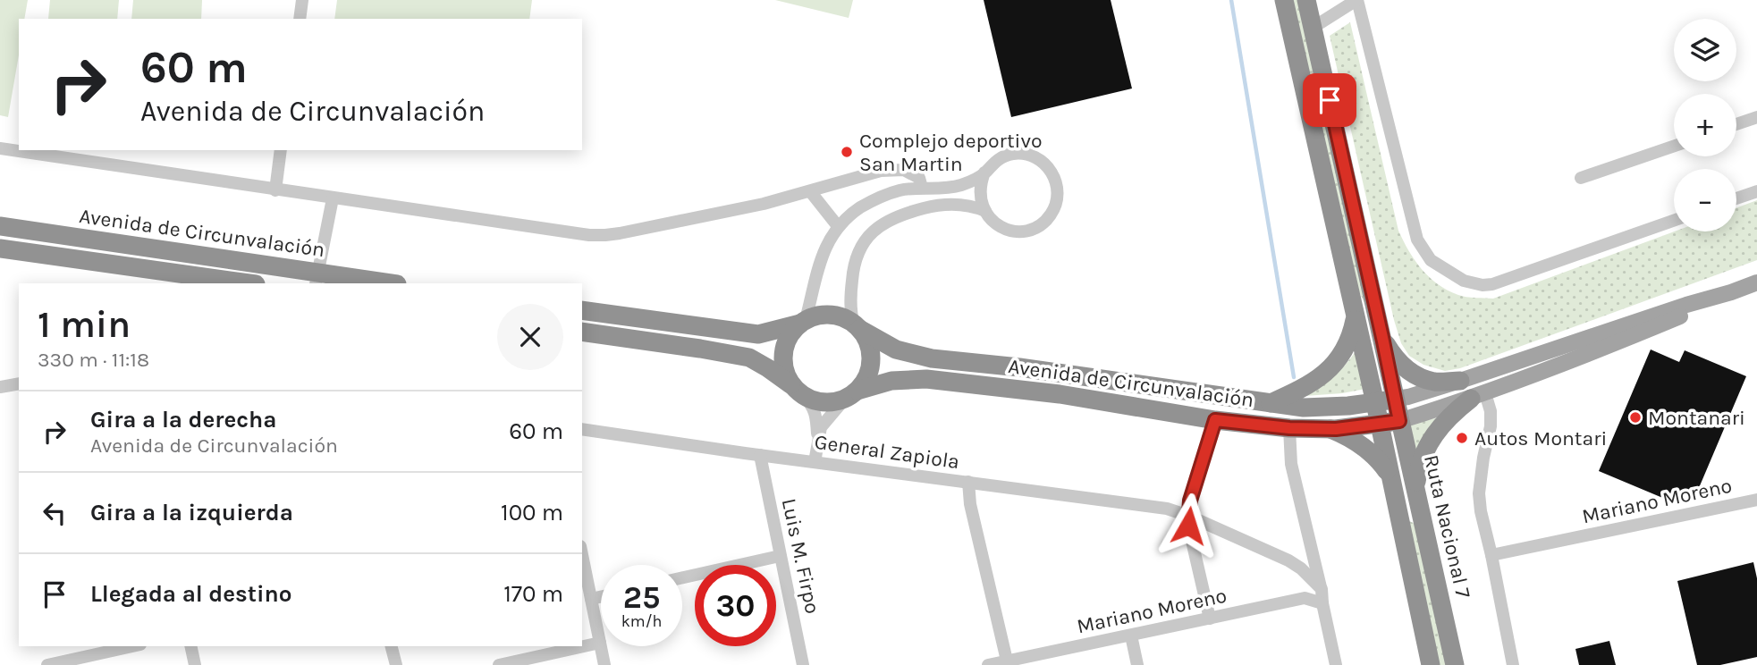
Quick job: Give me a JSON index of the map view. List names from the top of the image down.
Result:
{
  "streets": {
    "highway": ["Avenida de Circunvalación", "Ruta Nacional 7"],
    "street": ["General Zapiola", "Mariano Moreno", "Luis M. Firpo"]
  },
  "crossings": [
    ["Avenida de Circunvalación", "Ruta Nacional 7"],
    ["General Zapiola", "Luis M. Firpo"]
  ],
  "places": ["Complejo deportivo San Martin", "Montanari", "Autos Montari"],
  "page": {
    "map_buttons": ["+", "−"],
    "turn": ["60 m", "Avenida de Circunvalación"],
    "heading": ["1 min", "330 m · 11:18"],
    "list": [
      {
        "name": "Gira a la derecha",
        "note": "Avenida de Circunvalación",
        "value": "60 m"
      },
      {
        "name": "Gira a la izquierda",
        "value": "100 m"
      },
      {
        "name": "Llegada al destino",
        "value": "170 m"
      }
    ],
    "speed": "25 km/h",
    "limit": "30"
  }
}
